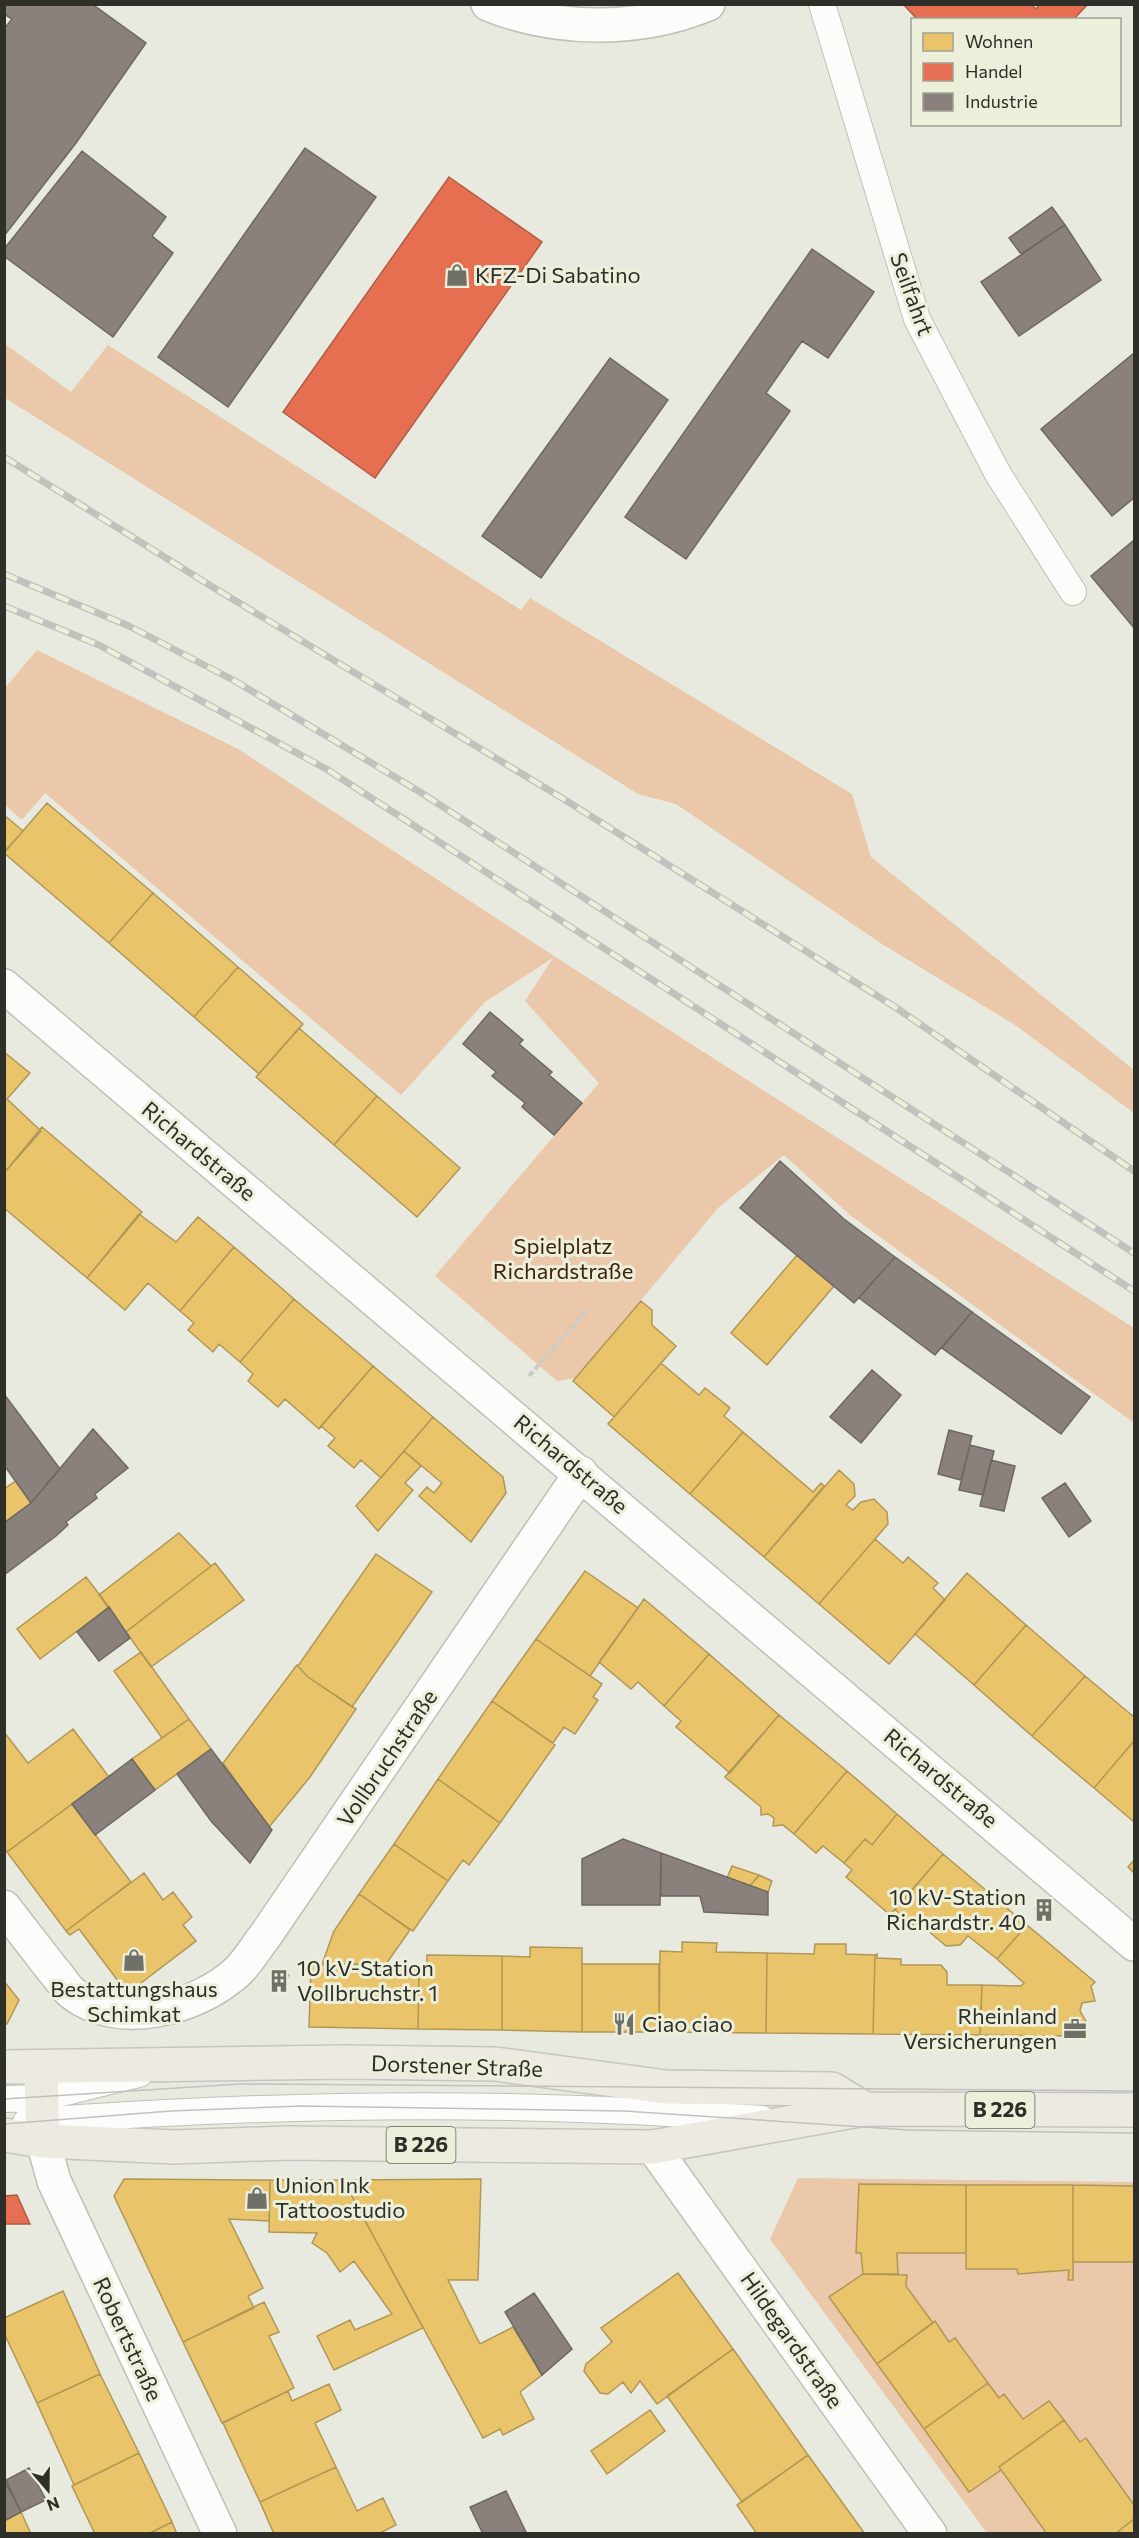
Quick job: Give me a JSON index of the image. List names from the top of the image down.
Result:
{
  "streets": {
    "main road": ["Dorstener Straße", "B 226"],
    "street": [
      "Richardstraße",
      "Vollbruchstraße",
      "Robertstraße",
      "Hildegardstraße"
    ],
    "lane": ["Seilfahrt"]
  },
  "crossings": [
    ["Richardstraße", "Vollbruchstraße"],
    ["Dorstener Straße", "Robertstraße"],
    ["Dorstener Straße", "Hildegardstraße"]
  ],
  "parks": ["Spielplatz Richardstraße"],
  "places": {
    "shop": ["KFZ-Di Sabatino", "Bestattungshaus Schimkat", "Union Ink Tattoostudio"],
    "building": ["10 kV-Station Richardstr. 40", "10 kV-Station Vollbruchstr. 1"],
    "restaurant": ["Ciao ciao"],
    "office": ["Rheinland Versicherungen"]
  },
  "legend": ["Wohnen", "Handel", "Industrie"],
  "north": "bottom"
}
